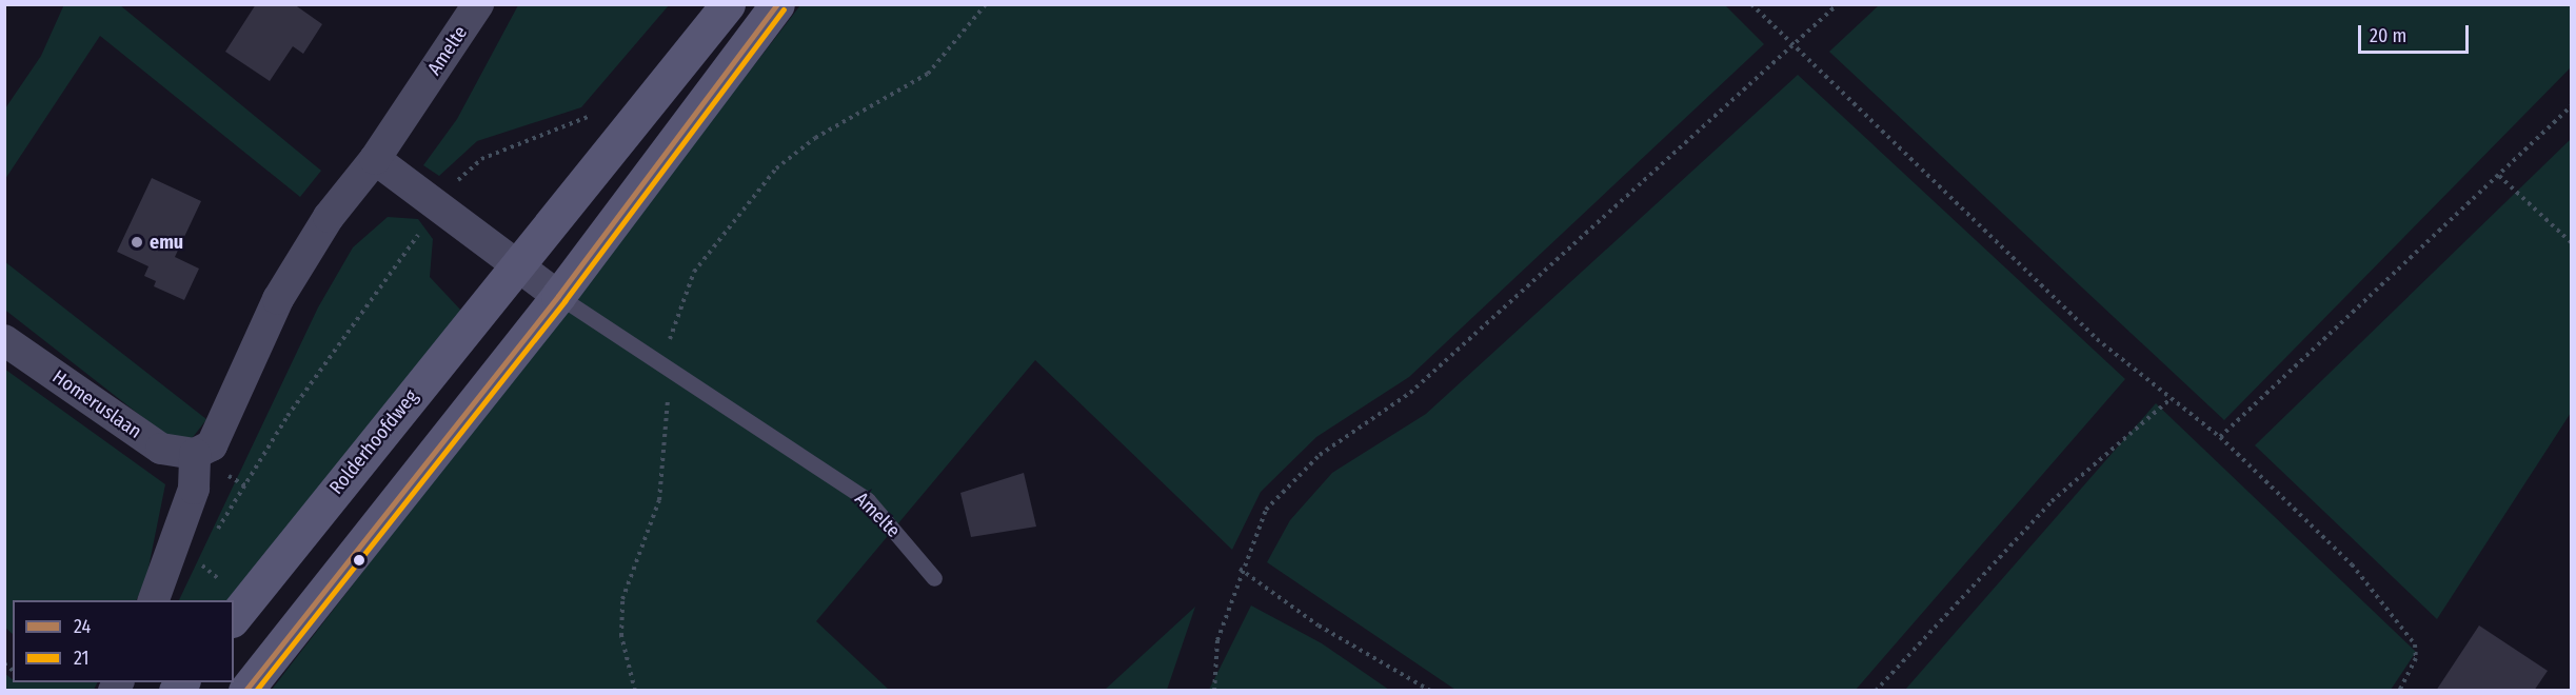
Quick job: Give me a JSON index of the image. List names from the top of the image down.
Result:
{
  "streets": {
    "main road": ["Rolderhoofdweg"],
    "street": ["Amelte", "Homeruslaan"]
  },
  "crossings": [
    ["Amelte", "Homeruslaan"]
  ],
  "places": ["emu"],
  "lines": ["transit line 24", "transit line 21"],
  "legend": ["24", "21"],
  "scale_bar": "20 m"
}
